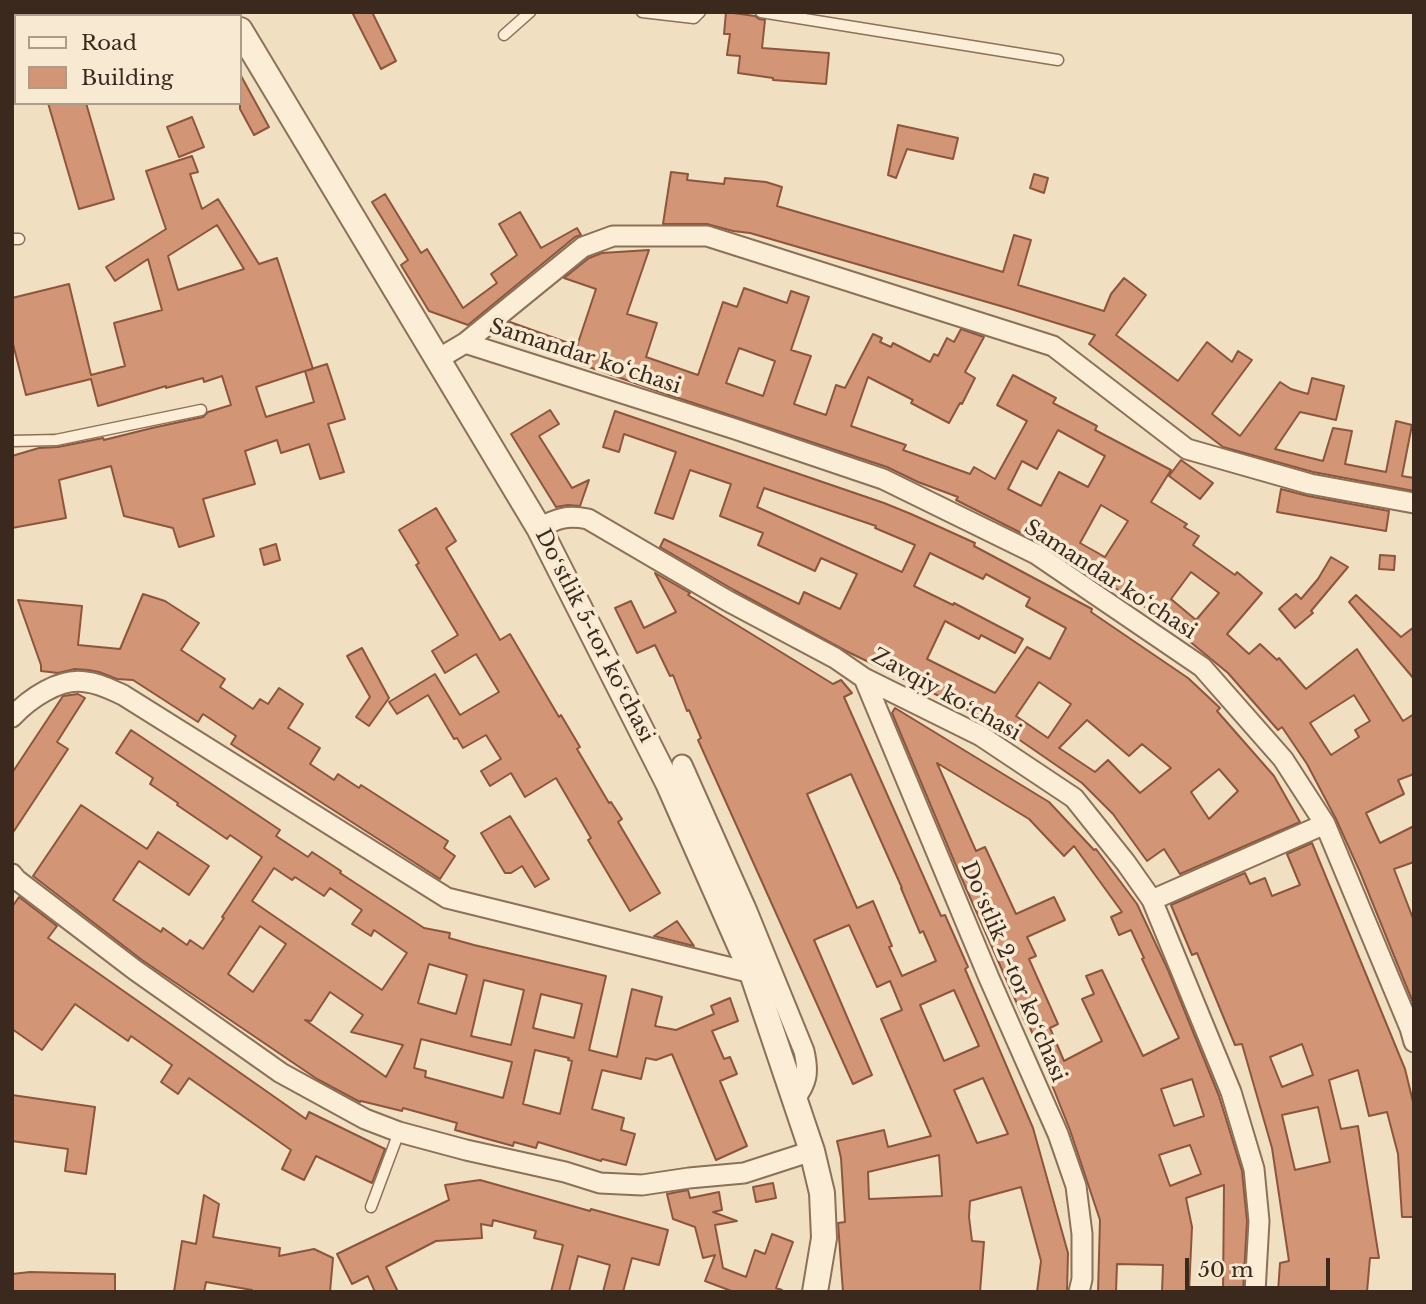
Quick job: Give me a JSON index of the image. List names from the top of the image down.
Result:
{
  "streets": {
    "street": [
      "Samandar ko‘chasi",
      "Doʻstlik 5-tor koʻchasi",
      "Zavqiy koʻchasi",
      "Doʻstlik 2-tor koʻchasi"
    ]
  },
  "crossings": [
    ["Doʻstlik 5-tor koʻchasi", "Zavqiy koʻchasi"],
    ["Zavqiy koʻchasi", "Doʻstlik 2-tor koʻchasi"]
  ],
  "legend": ["Road", "Building"],
  "scale_bar": "50 m"
}
